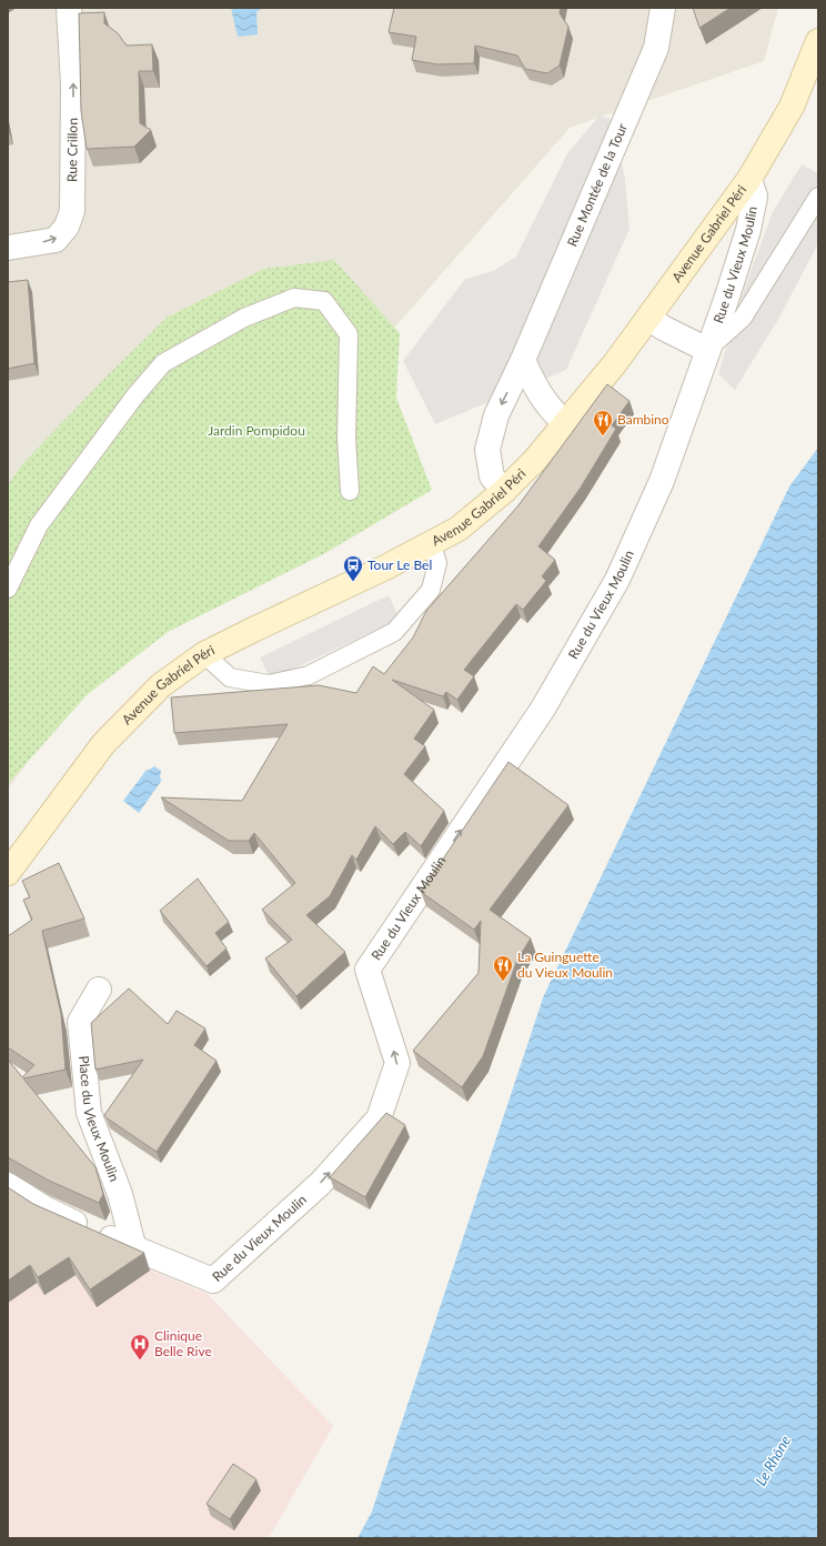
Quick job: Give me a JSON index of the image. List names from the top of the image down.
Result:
{
  "streets": {
    "main road": ["Avenue Gabriel Péri"],
    "street": [
      "Rue Crillon",
      "Rue Montée de la Tour",
      "Rue du Vieux Moulin",
      "Place du Vieux Moulin"
    ]
  },
  "crossings": [
    ["Rue Montée de la Tour", "Avenue Gabriel Péri"],
    ["Avenue Gabriel Péri", "Rue du Vieux Moulin"],
    ["Rue du Vieux Moulin", "Place du Vieux Moulin"]
  ],
  "one_way": ["Rue Crillon", "Rue du Vieux Moulin"],
  "water": ["Le Rhône"],
  "parks": ["Jardin Pompidou"],
  "places": {
    "restaurant": ["Bambino", "La Guinguette du Vieux Moulin"],
    "bus stop": ["Tour Le Bel"],
    "hospital": ["Clinique Belle Rive"]
  }
}
